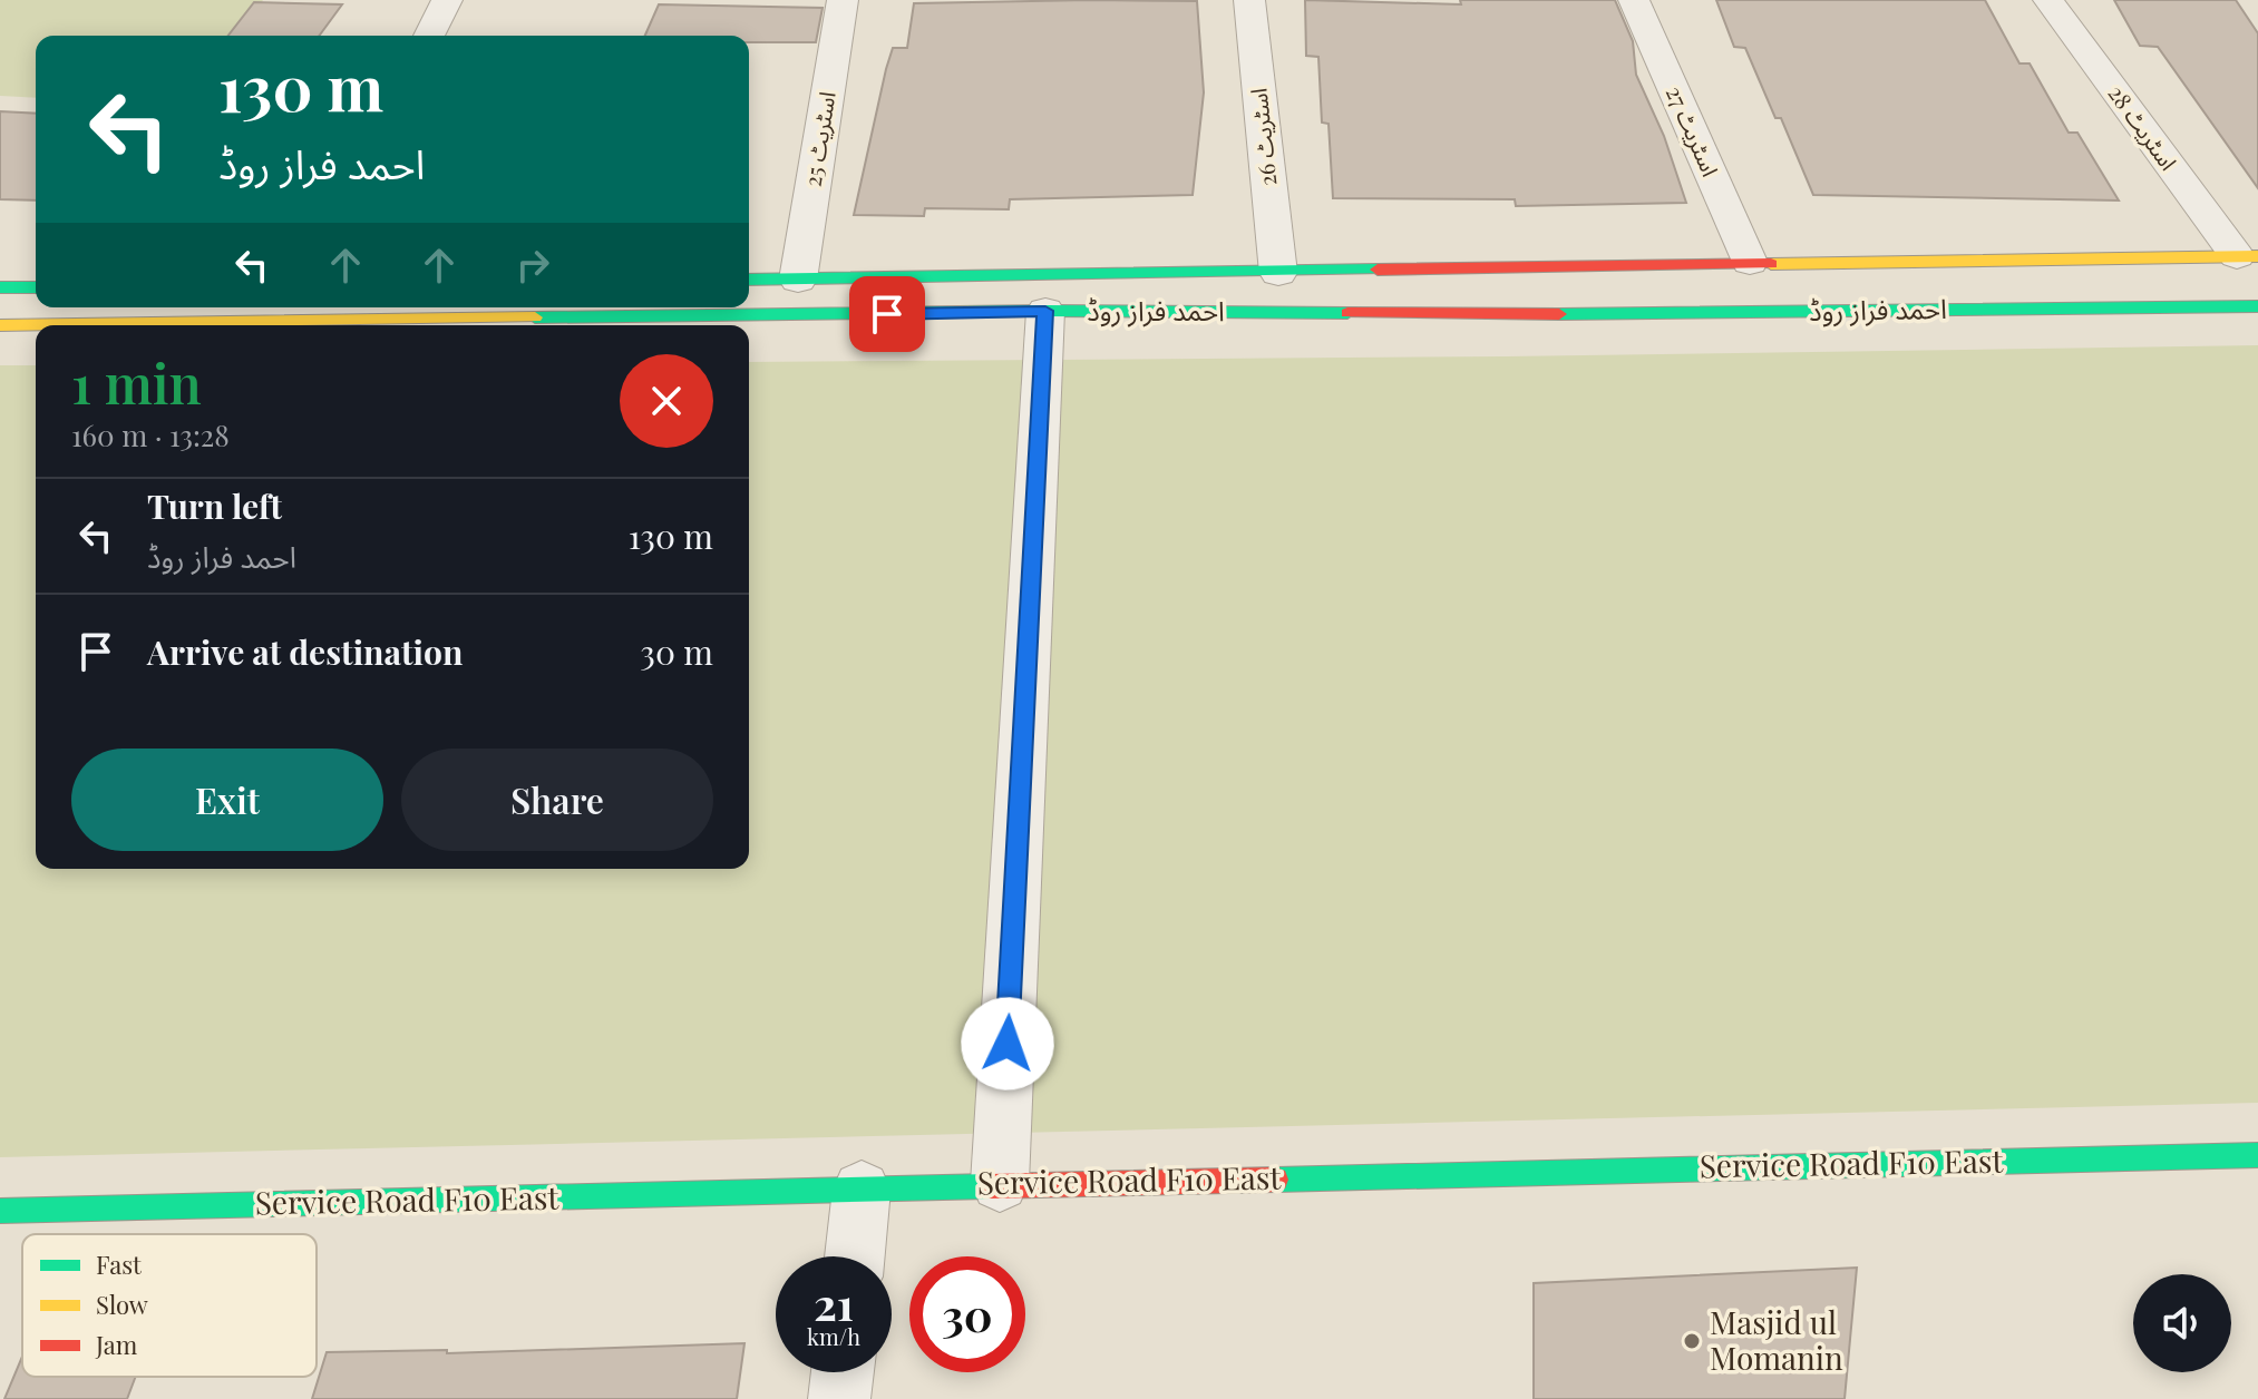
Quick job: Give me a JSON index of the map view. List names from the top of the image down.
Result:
{
  "streets": {
    "main road": ["احمد فراز روڈ", "Service Road F10 East"],
    "street": [
      "اسٹریٹ 28",
      "اسٹریٹ 27",
      "اسٹریٹ 26",
      "اسٹریٹ 25"
    ]
  },
  "crossings": [
    ["اسٹریٹ 28", "احمد فراز روڈ"],
    ["اسٹریٹ 27", "احمد فراز روڈ"],
    ["اسٹریٹ 26", "احمد فراز روڈ"],
    ["اسٹریٹ 25", "احمد فراز روڈ"]
  ],
  "places": ["Masjid ul Momanin"],
  "legend": ["Fast", "Slow", "Jam"],
  "page": {
    "turn": ["130 m", "احمد فراز روڈ"],
    "heading": ["1 min", "160 m · 13:28"],
    "list": [
      {
        "name": "Turn left",
        "note": "احمد فراز روڈ",
        "value": "130 m"
      },
      {
        "name": "Arrive at destination",
        "value": "30 m"
      }
    ],
    "buttons": ["Exit", "Share"],
    "speed": "21 km/h",
    "limit": "30"
  }
}
